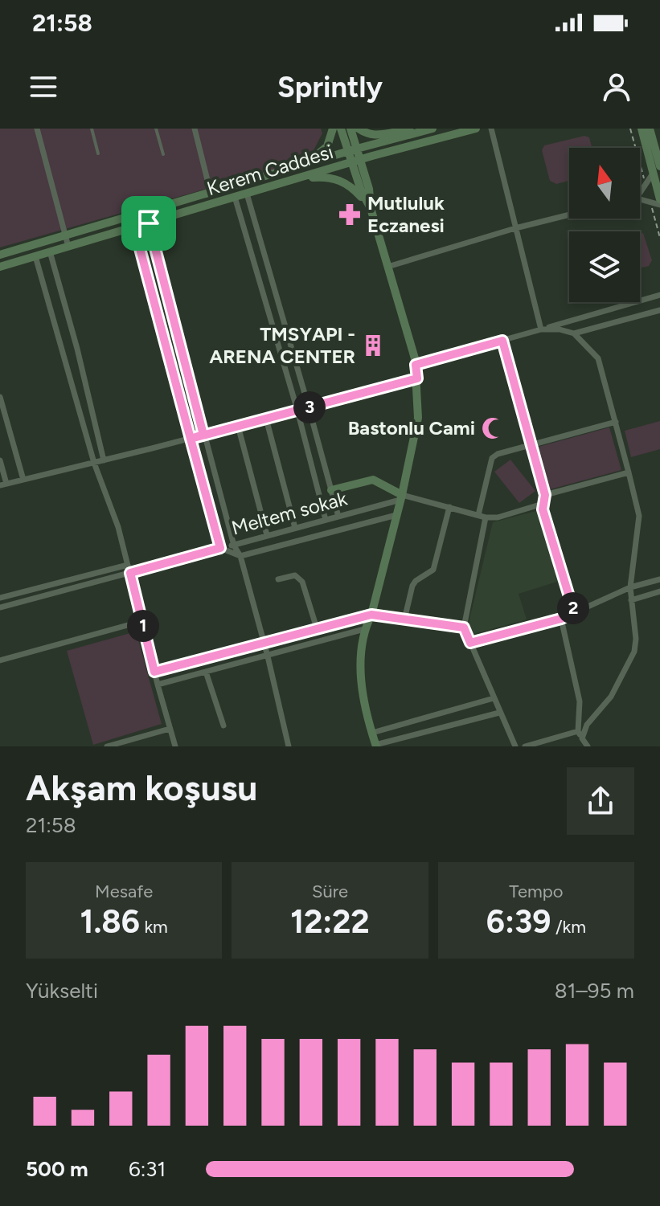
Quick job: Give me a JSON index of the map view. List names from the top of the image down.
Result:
{
  "streets": {
    "street": ["Kerem Caddesi", "Meltem sokak"]
  },
  "places": {
    "pharmacy": ["Mutluluk Eczanesi"],
    "building": ["TMSYAPI - ARENA CENTER"],
    "mosque": ["Bastonlu Cami"]
  },
  "north": "top",
  "page": {
    "status": "21:58",
    "header": "Sprintly",
    "pins": ["3", "2", "1"],
    "heading": ["Akşam koşusu", "21:58"],
    "stats": [
      ["Mesafe", "1.86 km"],
      ["Süre", "12:22"],
      ["Tempo", "6:39 /km"]
    ],
    "chart": ["Yükselti", "81–95 m"],
    "list": [
      {
        "name": "500 m",
        "note": "6:31"
      }
    ]
  }
}
